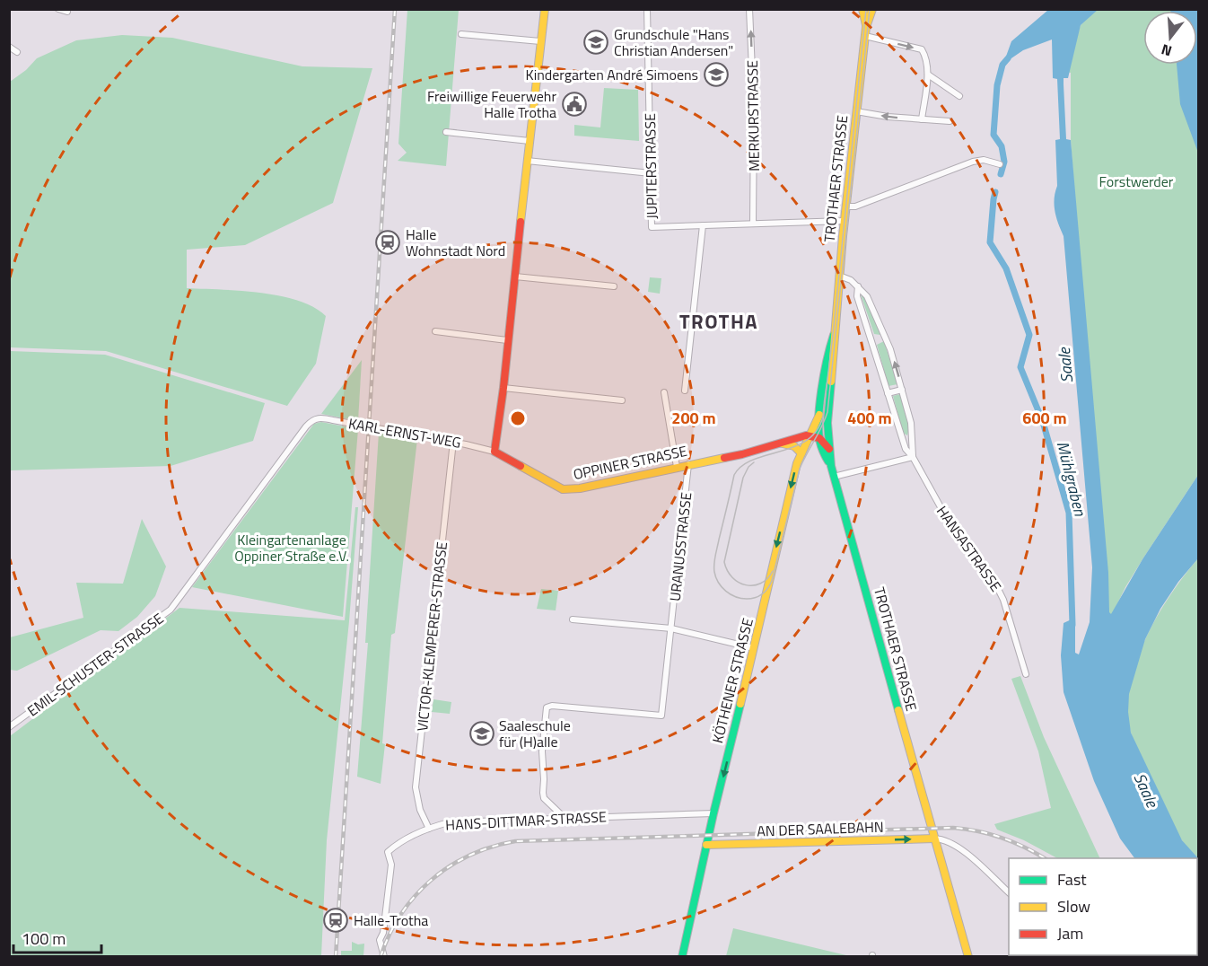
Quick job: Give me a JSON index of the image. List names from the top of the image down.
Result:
{
  "streets": {
    "main road": [
      "TROTHAER STRASSE",
      "OPPINER STRASSE",
      "KÖTHENER STRASSE",
      "AN DER SAALEBAHN"
    ],
    "street": [
      "MERKURSTRASSE",
      "JUPITERSTRASSE",
      "KARL-ERNST-WEG",
      "URANUSSTRASSE",
      "HANSASTRASSE",
      "VICTOR-KLEMPERER-STRASSE",
      "EMIL-SCHUSTER-STRASSE",
      "HANS-DITTMAR-STRASSE"
    ]
  },
  "crossings": [
    ["MERKURSTRASSE", "JUPITERSTRASSE"],
    ["JUPITERSTRASSE", "TROTHAER STRASSE"],
    ["TROTHAER STRASSE", "OPPINER STRASSE"],
    ["TROTHAER STRASSE", "KÖTHENER STRASSE"],
    ["TROTHAER STRASSE", "AN DER SAALEBAHN"],
    ["KARL-ERNST-WEG", "OPPINER STRASSE"],
    ["KARL-ERNST-WEG", "VICTOR-KLEMPERER-STRASSE"],
    ["KARL-ERNST-WEG", "EMIL-SCHUSTER-STRASSE"],
    ["OPPINER STRASSE", "URANUSSTRASSE"],
    ["OPPINER STRASSE", "KÖTHENER STRASSE"],
    ["URANUSSTRASSE", "HANS-DITTMAR-STRASSE"],
    ["VICTOR-KLEMPERER-STRASSE", "HANS-DITTMAR-STRASSE"],
    ["KÖTHENER STRASSE", "HANS-DITTMAR-STRASSE"],
    ["KÖTHENER STRASSE", "AN DER SAALEBAHN"]
  ],
  "one_way": ["MERKURSTRASSE", "KÖTHENER STRASSE", "AN DER SAALEBAHN"],
  "districts": ["TROTHA"],
  "water": ["Saale", "Mühlgraben"],
  "parks": ["Forstwerder", "Kleingartenanlage Oppiner Straße e.V."],
  "places": {
    "school or university": ["Grundschule \"Hans Christian Andersen\"", "Kindergarten André Simoens", "Saaleschule für (H)alle"],
    "public building": ["Freiwillige Feuerwehr Halle Trotha"],
    "station": ["Halle Wohnstadt Nord", "Halle-Trotha"]
  },
  "legend": ["Fast", "Slow", "Jam"],
  "scale_bar": "100 m",
  "north": "bottom",
  "rings": ["200 m", "400 m", "600 m"]
}
